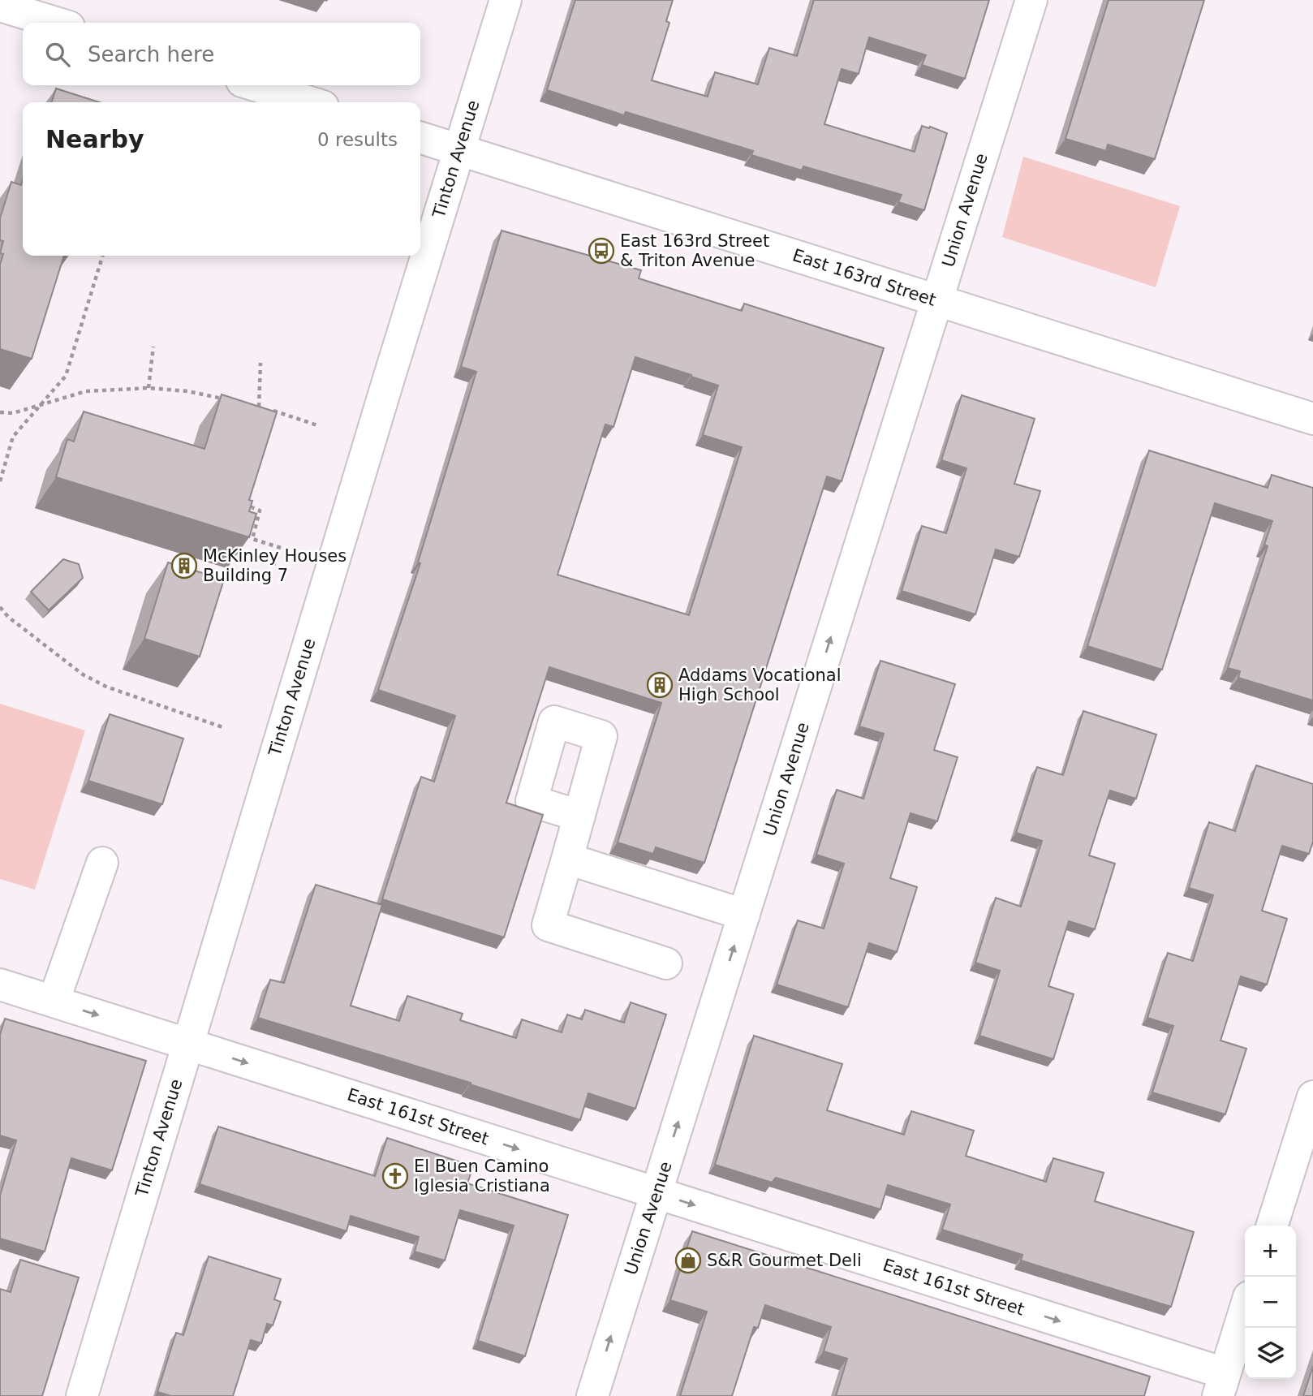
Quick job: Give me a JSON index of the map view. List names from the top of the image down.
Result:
{
  "streets": {
    "street": [
      "Tinton Avenue",
      "Union Avenue",
      "East 163rd Street",
      "East 161st Street"
    ]
  },
  "crossings": [
    ["Tinton Avenue", "East 163rd Street"],
    ["Tinton Avenue", "East 161st Street"],
    ["Union Avenue", "East 163rd Street"],
    ["Union Avenue", "East 161st Street"]
  ],
  "one_way": ["Union Avenue", "East 161st Street"],
  "places": {
    "bus stop": ["East 163rd Street & Triton Avenue"],
    "building": ["McKinley Houses Building 7", "Addams Vocational High School"],
    "church": ["El Buen Camino Iglesia Cristiana"],
    "shop": ["S&R Gourmet Deli"]
  },
  "page": {
    "search": "Search here",
    "heading": ["Nearby", "0 results"],
    "map_buttons": ["+", "−"]
  }
}
